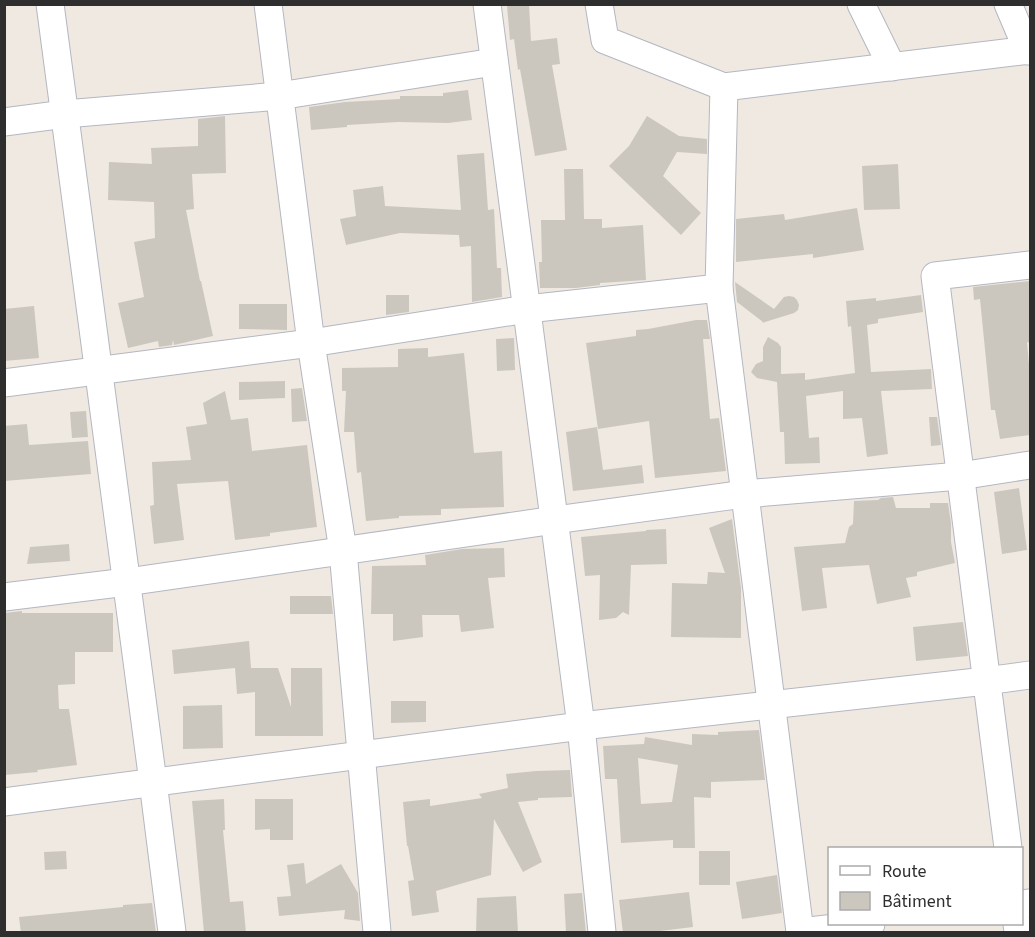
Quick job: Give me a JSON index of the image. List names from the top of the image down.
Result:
{
  "legend": ["Route", "Bâtiment"]
}
